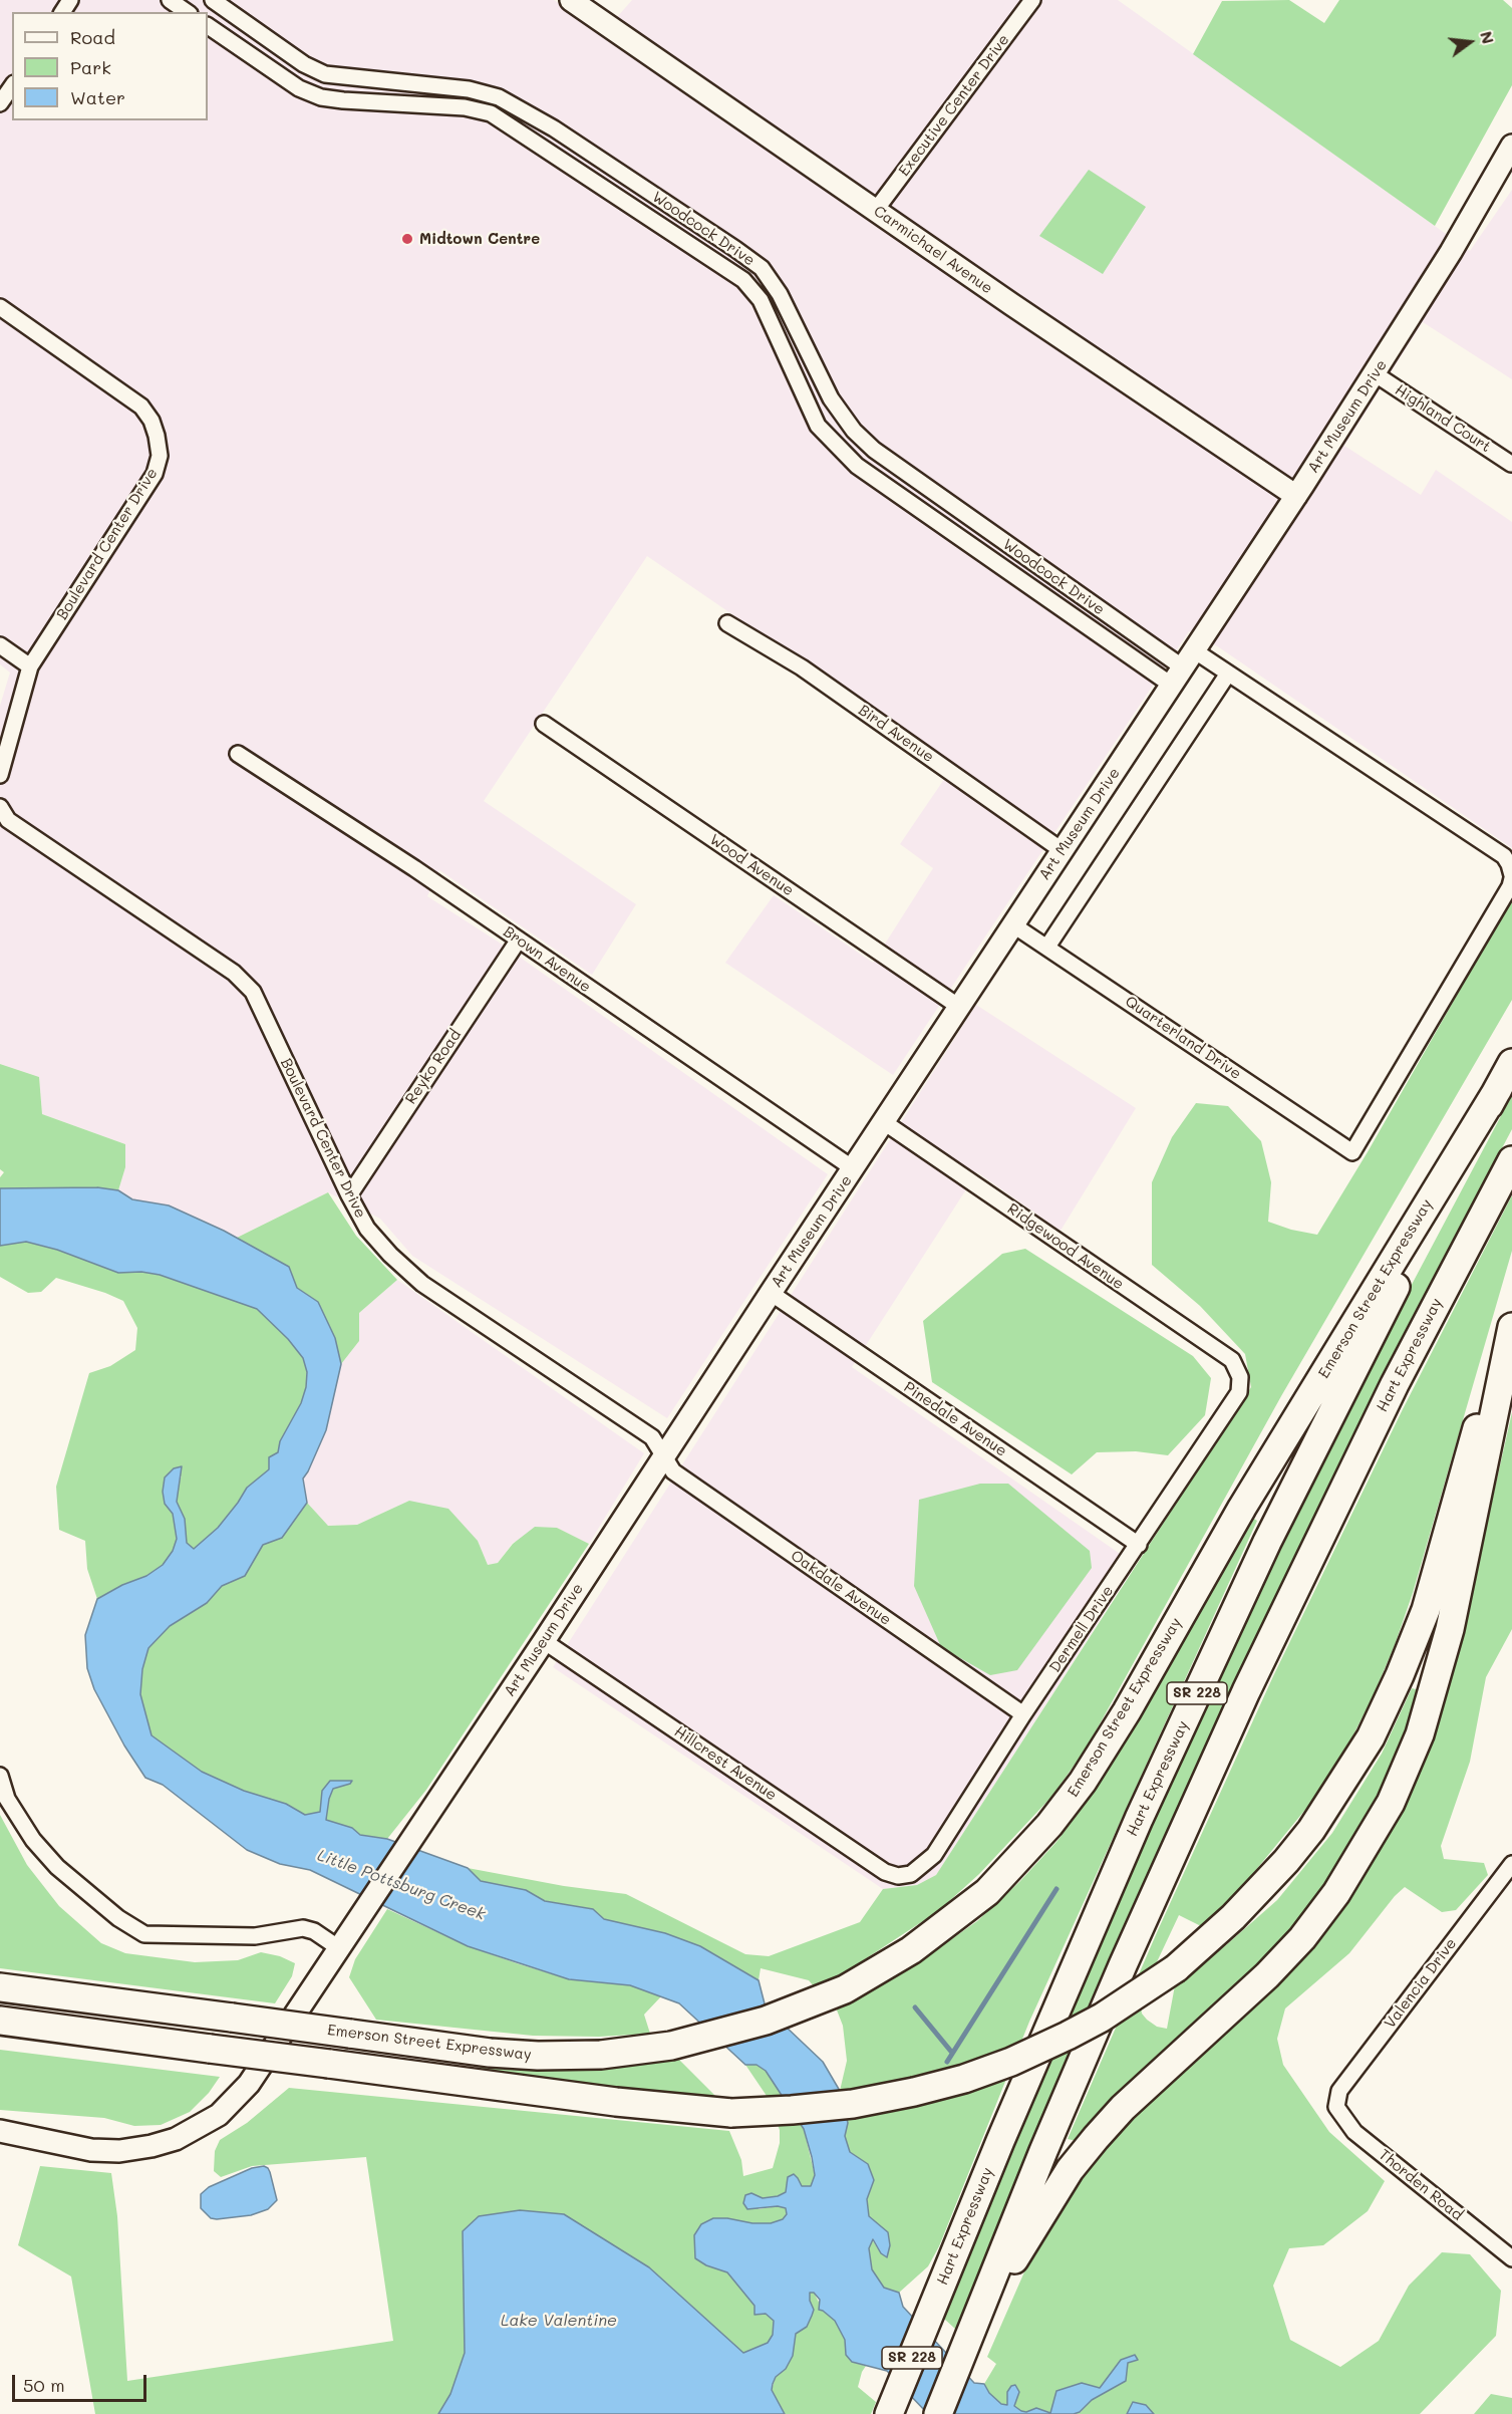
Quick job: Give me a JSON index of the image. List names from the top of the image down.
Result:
{
  "streets": {
    "highway": ["Emerson Street Expressway", "Hart Expressway", "SR 228"],
    "street": [
      "Executive Center Drive",
      "Woodcock Drive",
      "Carmichael Avenue",
      "Art Museum Drive",
      "Highland Court",
      "Boulevard Center Drive",
      "Bird Avenue",
      "Wood Avenue",
      "Brown Avenue",
      "Quarterland Drive",
      "Reyko Road",
      "Ridgewood Avenue",
      "Pinedale Avenue",
      "Oakdale Avenue",
      "Dermell Drive",
      "Hillcrest Avenue",
      "Valencia Drive",
      "Thorden Road"
    ]
  },
  "crossings": [
    ["Executive Center Drive", "Carmichael Avenue"],
    ["Woodcock Drive", "Art Museum Drive"],
    ["Carmichael Avenue", "Art Museum Drive"],
    ["Art Museum Drive", "Highland Court"],
    ["Art Museum Drive", "Boulevard Center Drive"],
    ["Art Museum Drive", "Bird Avenue"],
    ["Art Museum Drive", "Wood Avenue"],
    ["Art Museum Drive", "Brown Avenue"],
    ["Art Museum Drive", "Quarterland Drive"],
    ["Art Museum Drive", "Ridgewood Avenue"],
    ["Art Museum Drive", "Pinedale Avenue"],
    ["Art Museum Drive", "Oakdale Avenue"],
    ["Art Museum Drive", "Hillcrest Avenue"],
    ["Boulevard Center Drive", "Reyko Road"],
    ["Boulevard Center Drive", "Oakdale Avenue"],
    ["Brown Avenue", "Reyko Road"],
    ["Ridgewood Avenue", "Dermell Drive"],
    ["Emerson Street Expressway", "Hart Expressway"],
    ["Pinedale Avenue", "Dermell Drive"],
    ["Oakdale Avenue", "Dermell Drive"],
    ["Dermell Drive", "Hillcrest Avenue"],
    ["Valencia Drive", "Thorden Road"]
  ],
  "water": ["Little Pottsburg Creek", "Lake Valentine"],
  "places": ["Midtown Centre"],
  "legend": ["Road", "Park", "Water"],
  "scale_bar": "50 m",
  "north": "right"
}
